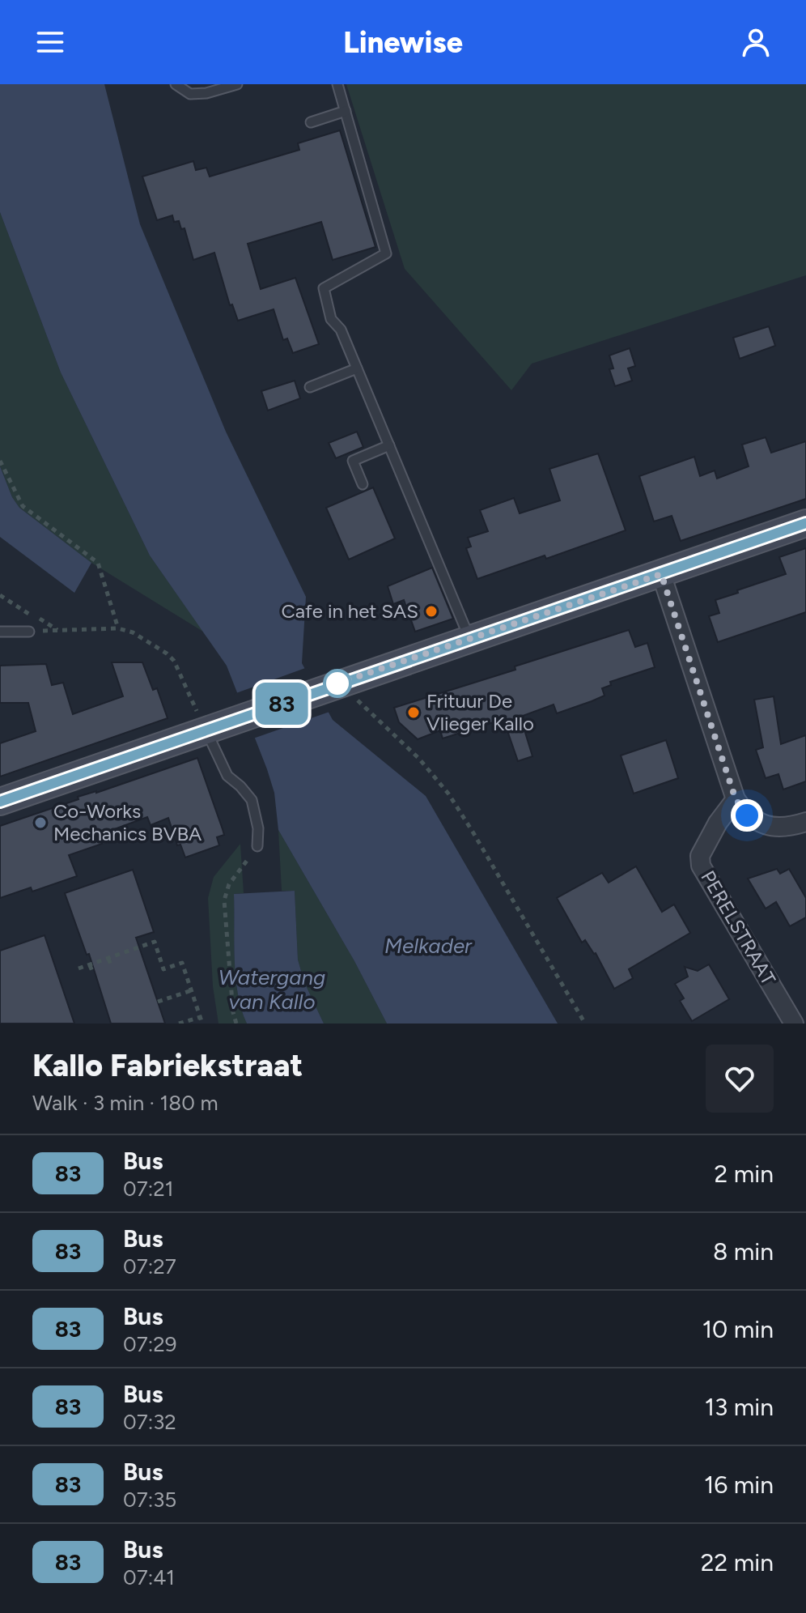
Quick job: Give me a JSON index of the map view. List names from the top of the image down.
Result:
{
  "streets": {
    "street": ["PERELSTRAAT"]
  },
  "water": ["Melkader", "Watergang van Kallo"],
  "places": ["Cafe in het SAS", "Frituur De Vlieger Kallo", "Co-Works Mechanics BVBA"],
  "lines": ["bus line 83"],
  "page": {
    "header": "Linewise",
    "on_map": "83",
    "heading": ["Kallo Fabriekstraat", "Walk · 3 min · 180 m"],
    "list": [
      {
        "mark": "83",
        "name": "Bus",
        "note": "07:21",
        "value": "2 min"
      },
      {
        "mark": "83",
        "name": "Bus",
        "note": "07:27",
        "value": "8 min"
      },
      {
        "mark": "83",
        "name": "Bus",
        "note": "07:29",
        "value": "10 min"
      },
      {
        "mark": "83",
        "name": "Bus",
        "note": "07:32",
        "value": "13 min"
      },
      {
        "mark": "83",
        "name": "Bus",
        "note": "07:35",
        "value": "16 min"
      },
      {
        "mark": "83",
        "name": "Bus",
        "note": "07:41",
        "value": "22 min"
      }
    ]
  }
}
